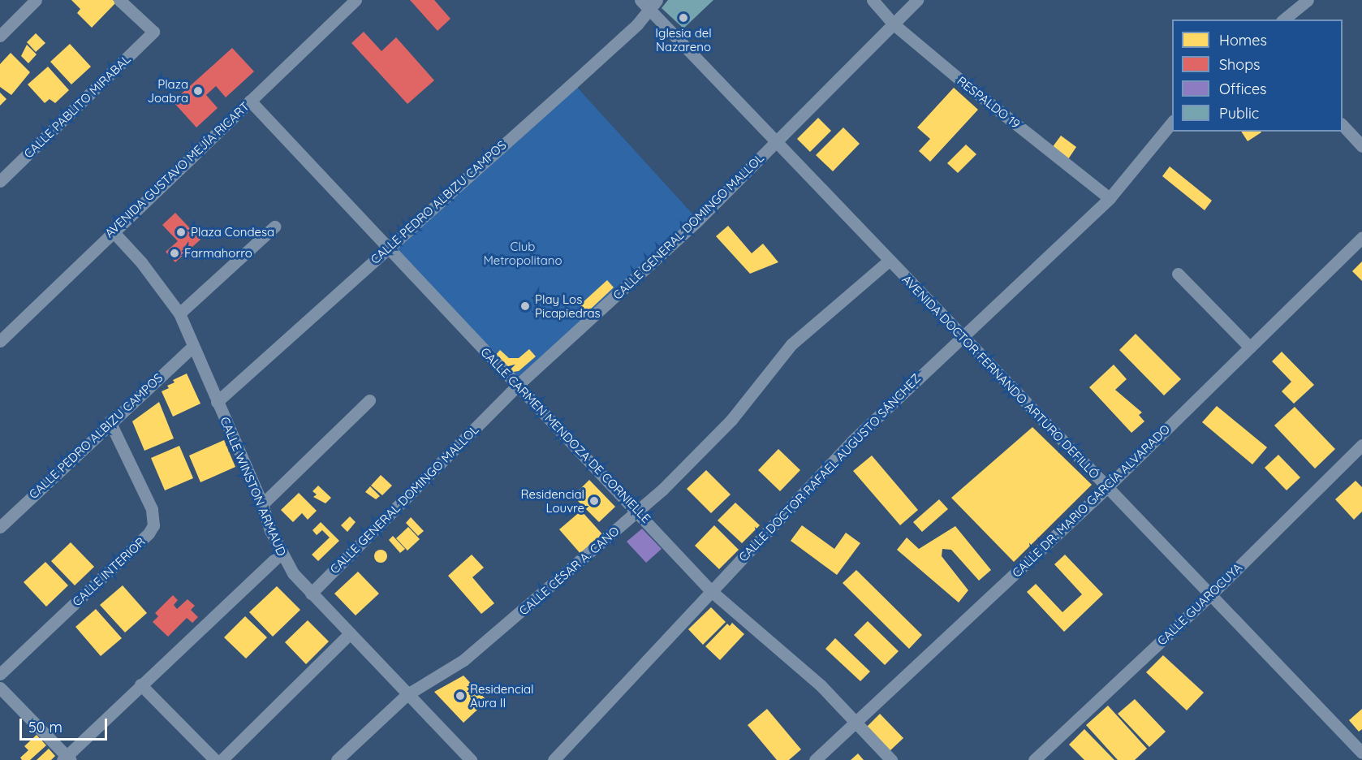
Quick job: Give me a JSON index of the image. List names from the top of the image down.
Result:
{
  "streets": {
    "street": [
      "RESPALDO 19",
      "CALLE PABLITO MIRABAL",
      "AVENIDA GUSTAVO MEJÍA RICART",
      "CALLE PEDRO ALBIZU CAMPOS",
      "CALLE GENERAL DOMINGO MALLOL",
      "AVENIDA DOCTOR FERNANDO ARTURO DEFILLÓ",
      "CALLE CARMEN MENDOZA DE CORNIELLE",
      "CALLE DOCTOR RAFAEL AUGUSTO SÁNCHEZ",
      "CALLE WINSTON ARMAUD",
      "CALLE DR. MARIO GARCÍA ALVARADO",
      "CALLE CÉSAR A. CANO",
      "CALLE INTERIOR",
      "CALLE GUAROCUYA"
    ]
  },
  "crossings": [
    ["RESPALDO 19", "CALLE GENERAL DOMINGO MALLOL"],
    ["RESPALDO 19", "CALLE DOCTOR RAFAEL AUGUSTO SÁNCHEZ"],
    ["AVENIDA GUSTAVO MEJÍA RICART", "CALLE CARMEN MENDOZA DE CORNIELLE"],
    ["AVENIDA GUSTAVO MEJÍA RICART", "CALLE WINSTON ARMAUD"],
    ["CALLE PEDRO ALBIZU CAMPOS", "AVENIDA DOCTOR FERNANDO ARTURO DEFILLÓ"],
    ["CALLE PEDRO ALBIZU CAMPOS", "CALLE CARMEN MENDOZA DE CORNIELLE"],
    ["CALLE PEDRO ALBIZU CAMPOS", "CALLE WINSTON ARMAUD"],
    ["CALLE PEDRO ALBIZU CAMPOS", "CALLE INTERIOR"],
    ["CALLE GENERAL DOMINGO MALLOL", "AVENIDA DOCTOR FERNANDO ARTURO DEFILLÓ"],
    ["CALLE GENERAL DOMINGO MALLOL", "CALLE CARMEN MENDOZA DE CORNIELLE"],
    ["CALLE GENERAL DOMINGO MALLOL", "CALLE WINSTON ARMAUD"],
    ["AVENIDA DOCTOR FERNANDO ARTURO DEFILLÓ", "CALLE DOCTOR RAFAEL AUGUSTO SÁNCHEZ"],
    ["AVENIDA DOCTOR FERNANDO ARTURO DEFILLÓ", "CALLE DR. MARIO GARCÍA ALVARADO"],
    ["AVENIDA DOCTOR FERNANDO ARTURO DEFILLÓ", "CALLE CÉSAR A. CANO"],
    ["AVENIDA DOCTOR FERNANDO ARTURO DEFILLÓ", "CALLE GUAROCUYA"],
    ["CALLE CARMEN MENDOZA DE CORNIELLE", "CALLE DOCTOR RAFAEL AUGUSTO SÁNCHEZ"],
    ["CALLE CARMEN MENDOZA DE CORNIELLE", "CALLE DR. MARIO GARCÍA ALVARADO"],
    ["CALLE CARMEN MENDOZA DE CORNIELLE", "CALLE CÉSAR A. CANO"],
    ["CALLE WINSTON ARMAUD", "CALLE CÉSAR A. CANO"]
  ],
  "parks": ["Club Metropolitano"],
  "places": [
    "Iglesia del Nazareno",
    "Plaza Joabra",
    "Plaza Condesa",
    "Farmahorro",
    "Play Los Picapiedras",
    "Residencial Louvre",
    "Residencial Aura II"
  ],
  "legend": [
    "Homes",
    "Shops",
    "Offices",
    "Public"
  ],
  "scale_bar": "50 m"
}
